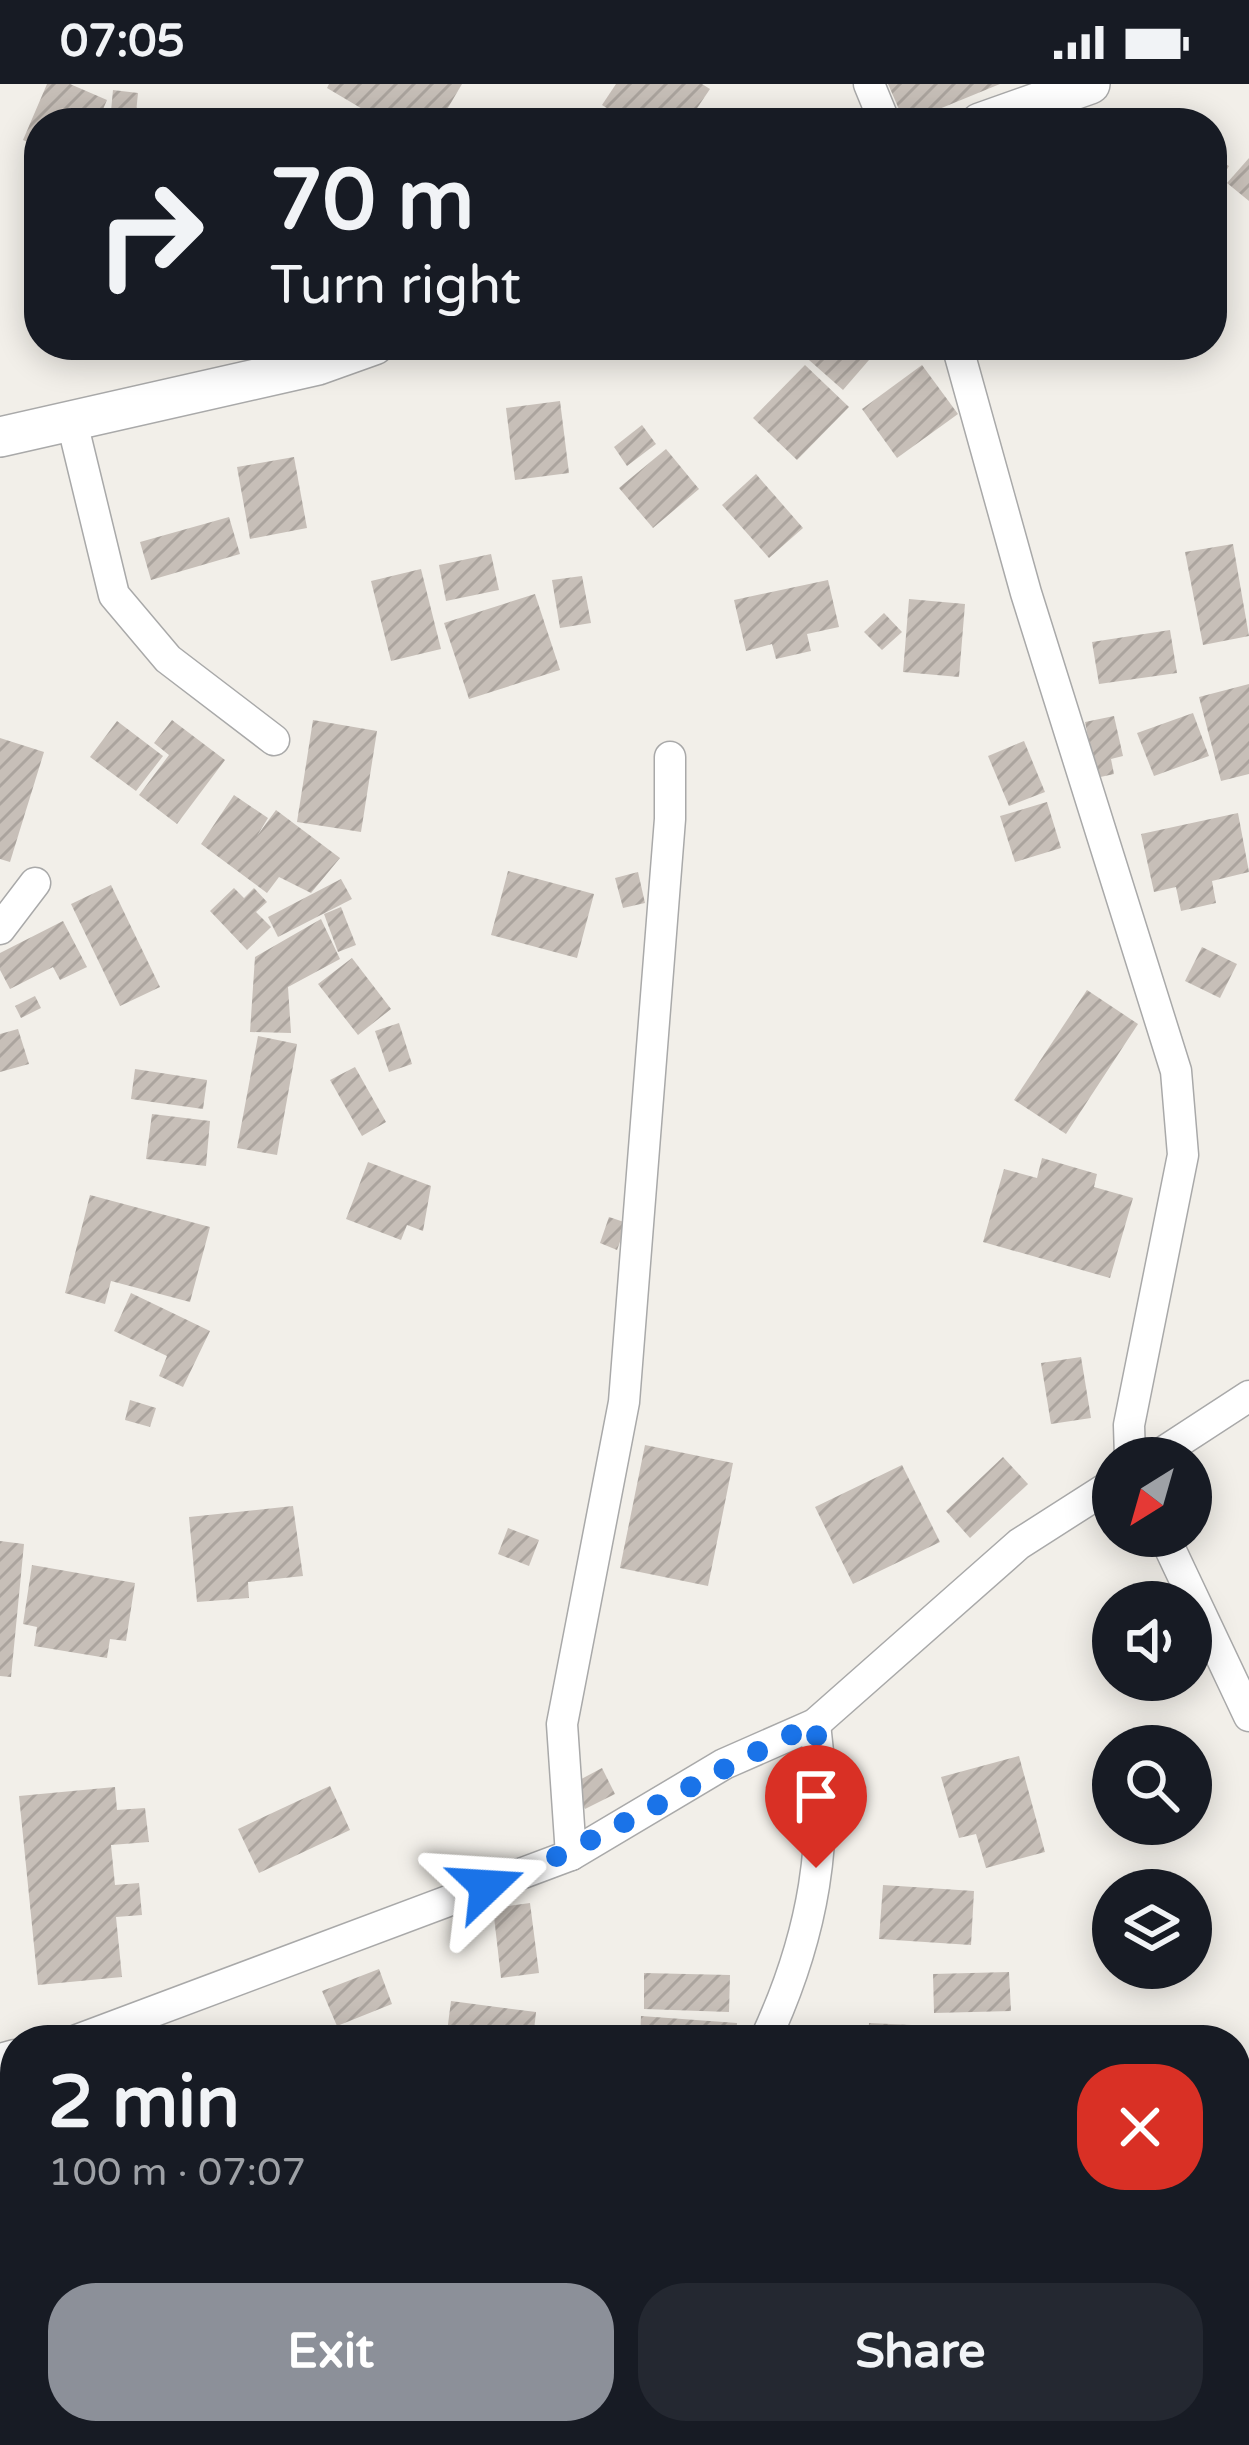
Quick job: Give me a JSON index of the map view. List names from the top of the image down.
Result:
{
  "north": "bottom left",
  "page": {
    "status": "07:05",
    "turn": ["70 m", "Turn right"],
    "heading": ["2 min", "100 m · 07:07"],
    "buttons": ["Exit", "Share"]
  }
}
